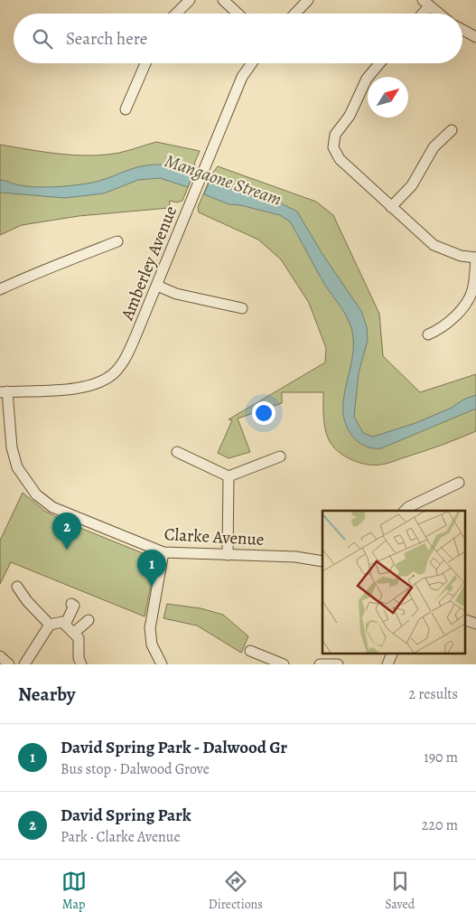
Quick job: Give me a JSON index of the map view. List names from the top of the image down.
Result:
{
  "streets": {
    "street": ["Amberley Avenue", "Clarke Avenue"]
  },
  "crossings": [
    ["Amberley Avenue", "Clarke Avenue"]
  ],
  "water": ["Mangaone Stream"],
  "north": "top right",
  "page": {
    "search": "Search here",
    "pins": ["2", "1"],
    "heading": ["Nearby", "2 results"],
    "list": [
      {
        "mark": "1",
        "name": "David Spring Park - Dalwood Gr",
        "note": "Bus stop · Dalwood Grove",
        "value": "190 m"
      },
      {
        "mark": "2",
        "name": "David Spring Park",
        "note": "Park · Clarke Avenue",
        "value": "220 m"
      }
    ],
    "nav": ["Map", "Directions", "Saved"]
  }
}
